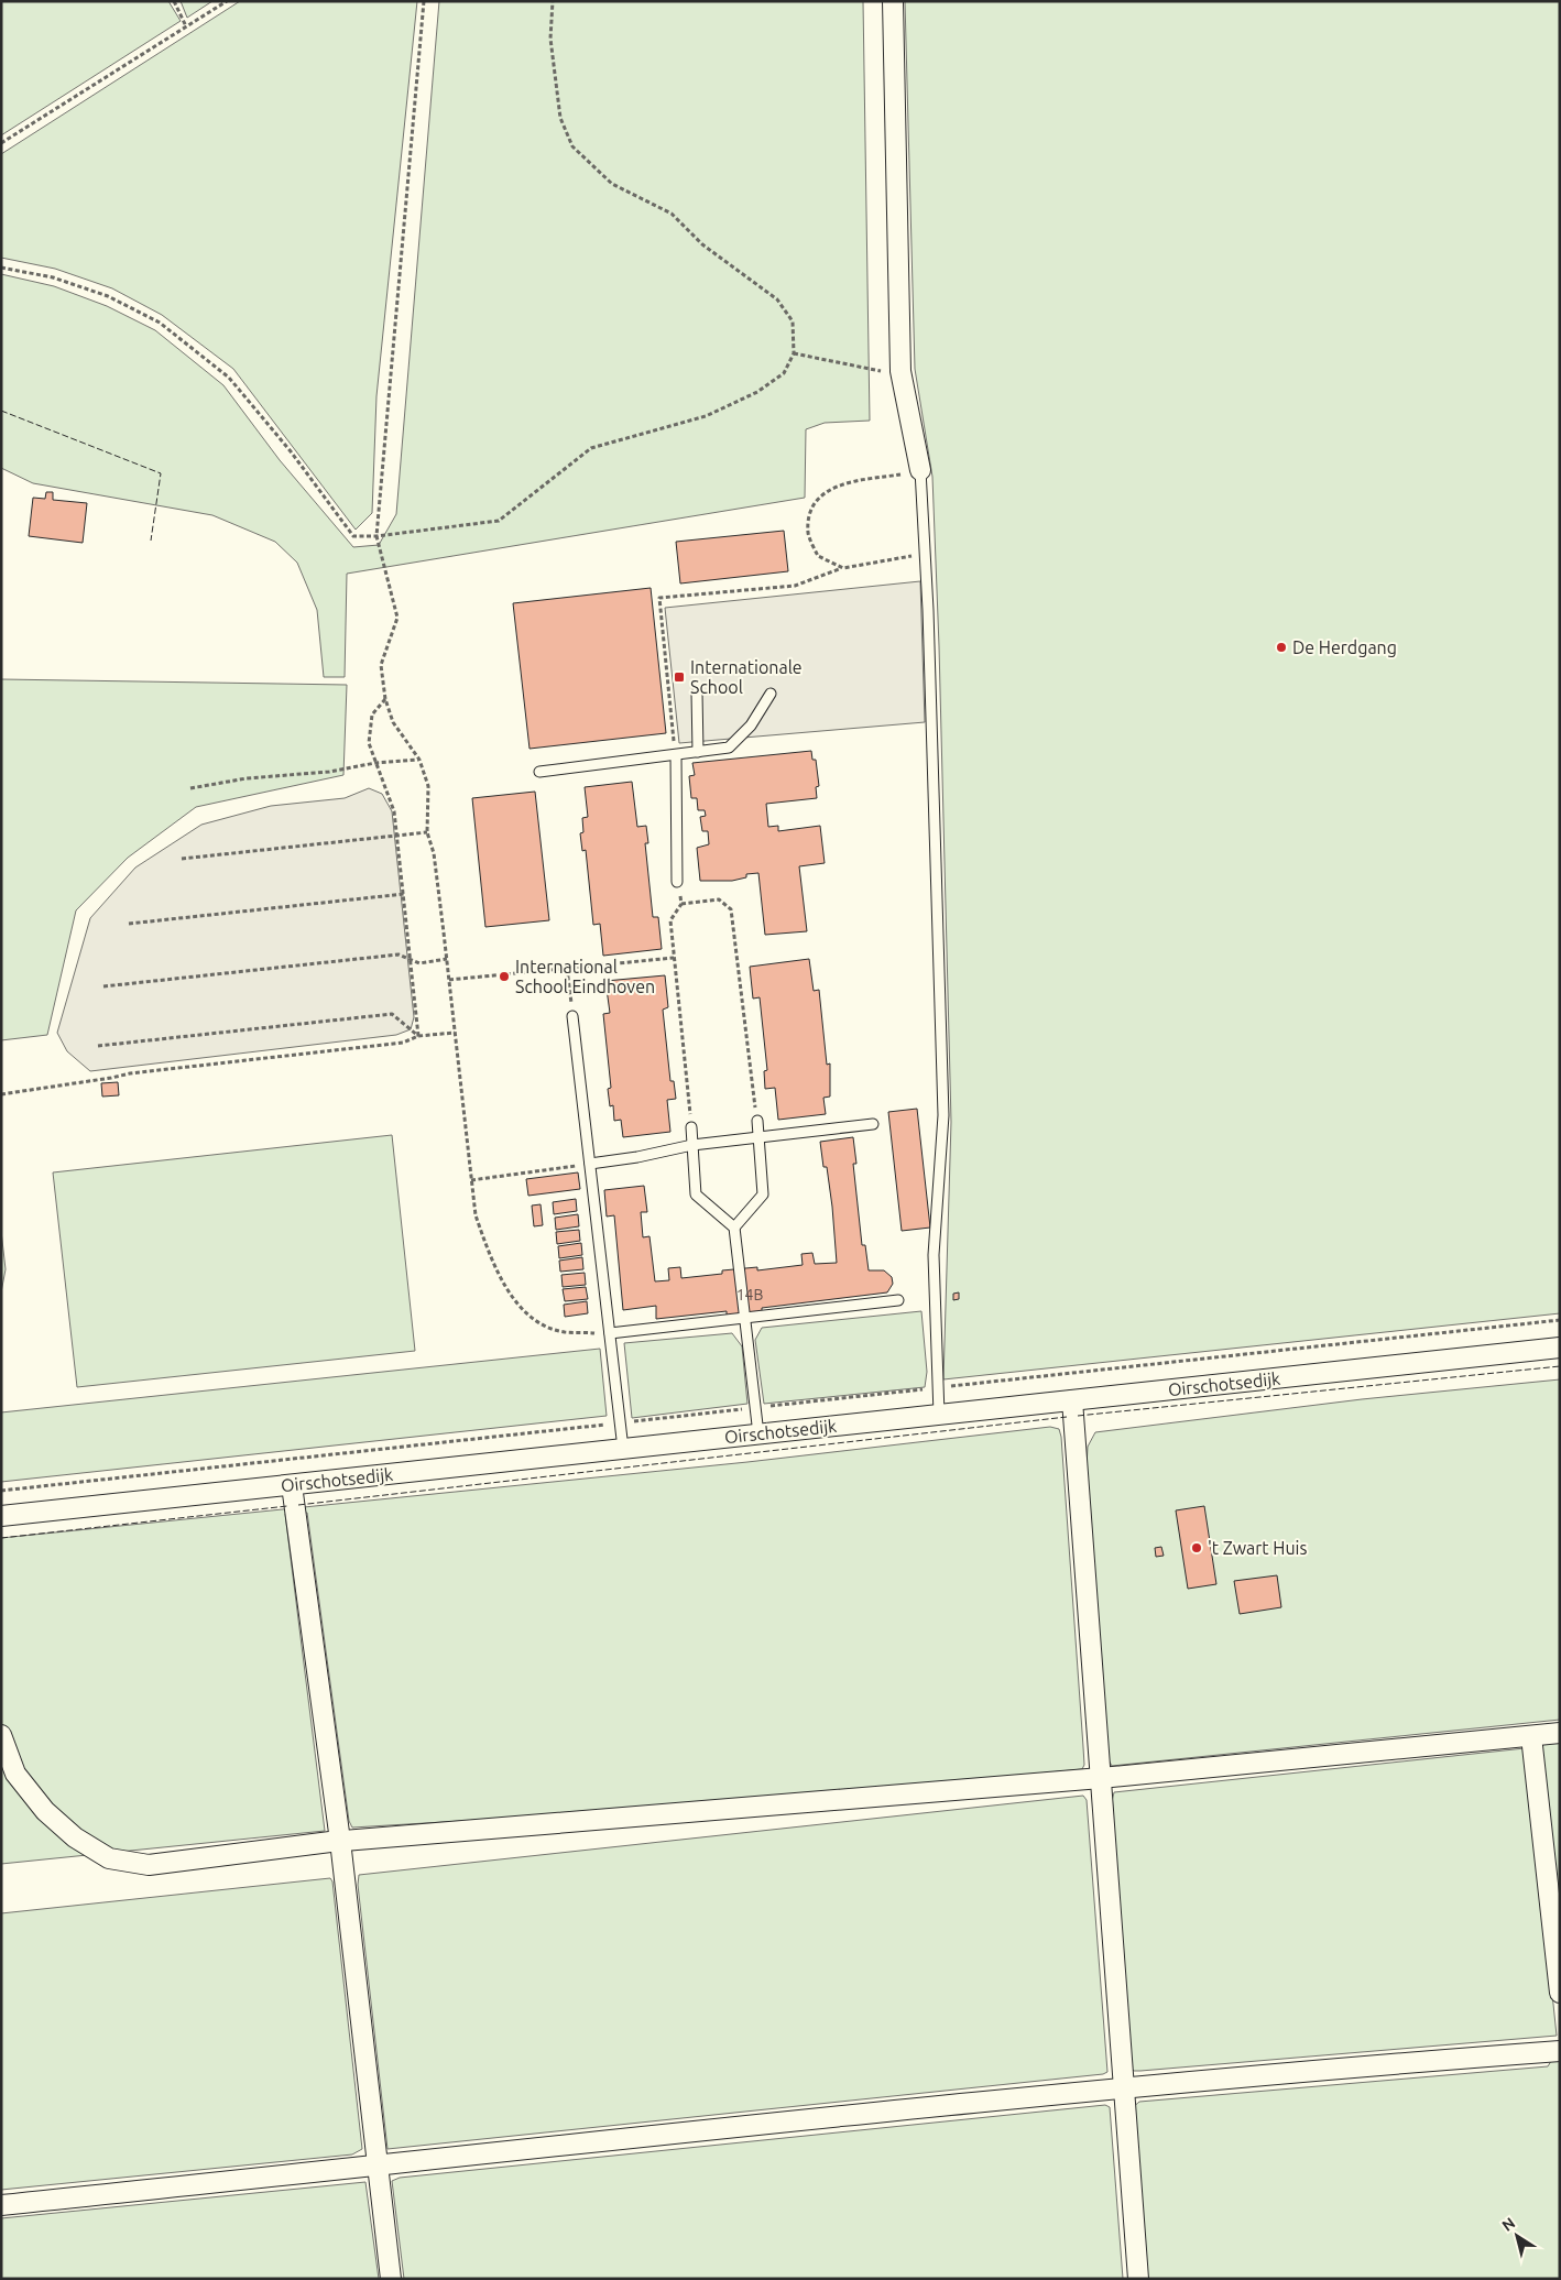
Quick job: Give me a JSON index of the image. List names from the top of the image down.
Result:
{
  "streets": {
    "street": ["Oirschotsedijk"]
  },
  "places": {
    "other": ["De Herdgang", "International School Eindhoven", "'t Zwart Huis"],
    "transit": ["Internationale School"]
  },
  "house_numbers": ["14B"],
  "north": "top left"
}
